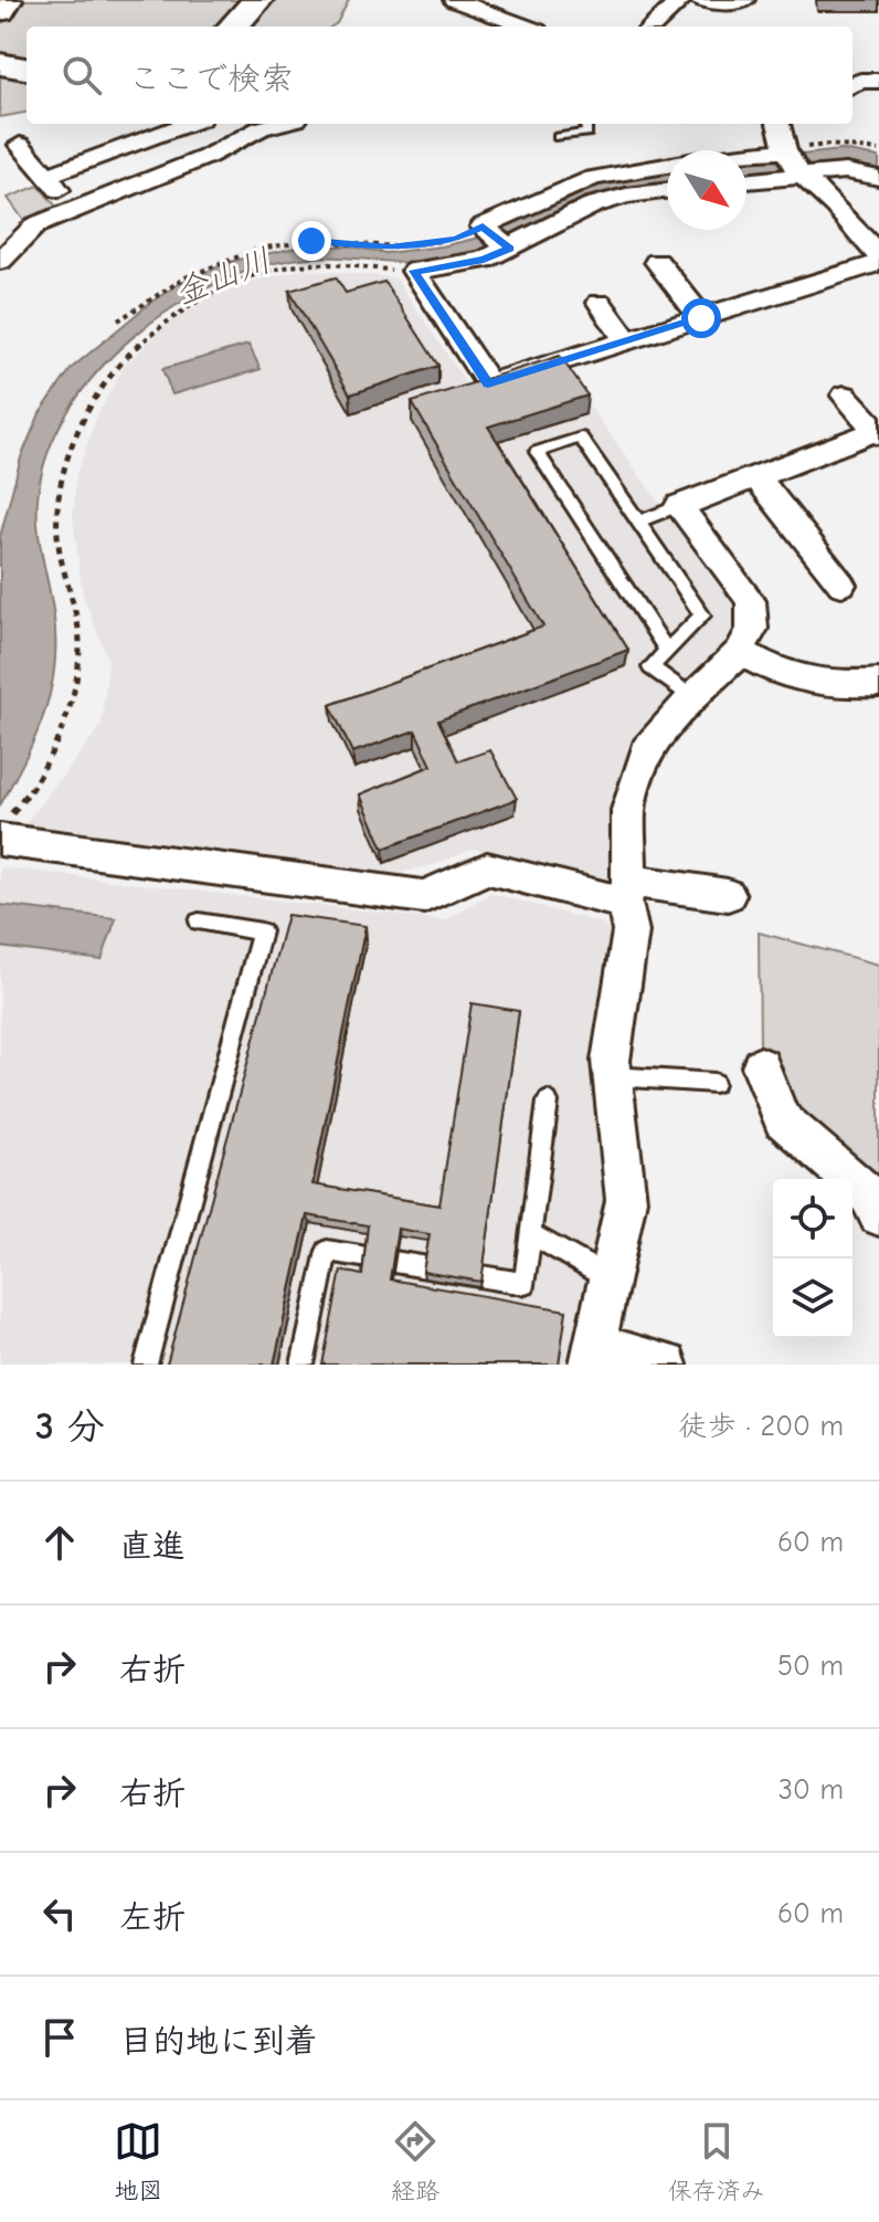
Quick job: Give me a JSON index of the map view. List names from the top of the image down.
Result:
{
  "water": ["金山川"],
  "north": "bottom right",
  "page": {
    "search": "ここで検索",
    "heading": ["3 分", "徒歩 · 200 m"],
    "list": [
      ["直進", "60 m"],
      ["右折", "50 m"],
      ["右折", "30 m"],
      ["左折", "60 m"],
      "目的地に到着"
    ],
    "nav": ["地図", "経路", "保存済み"]
  }
}
